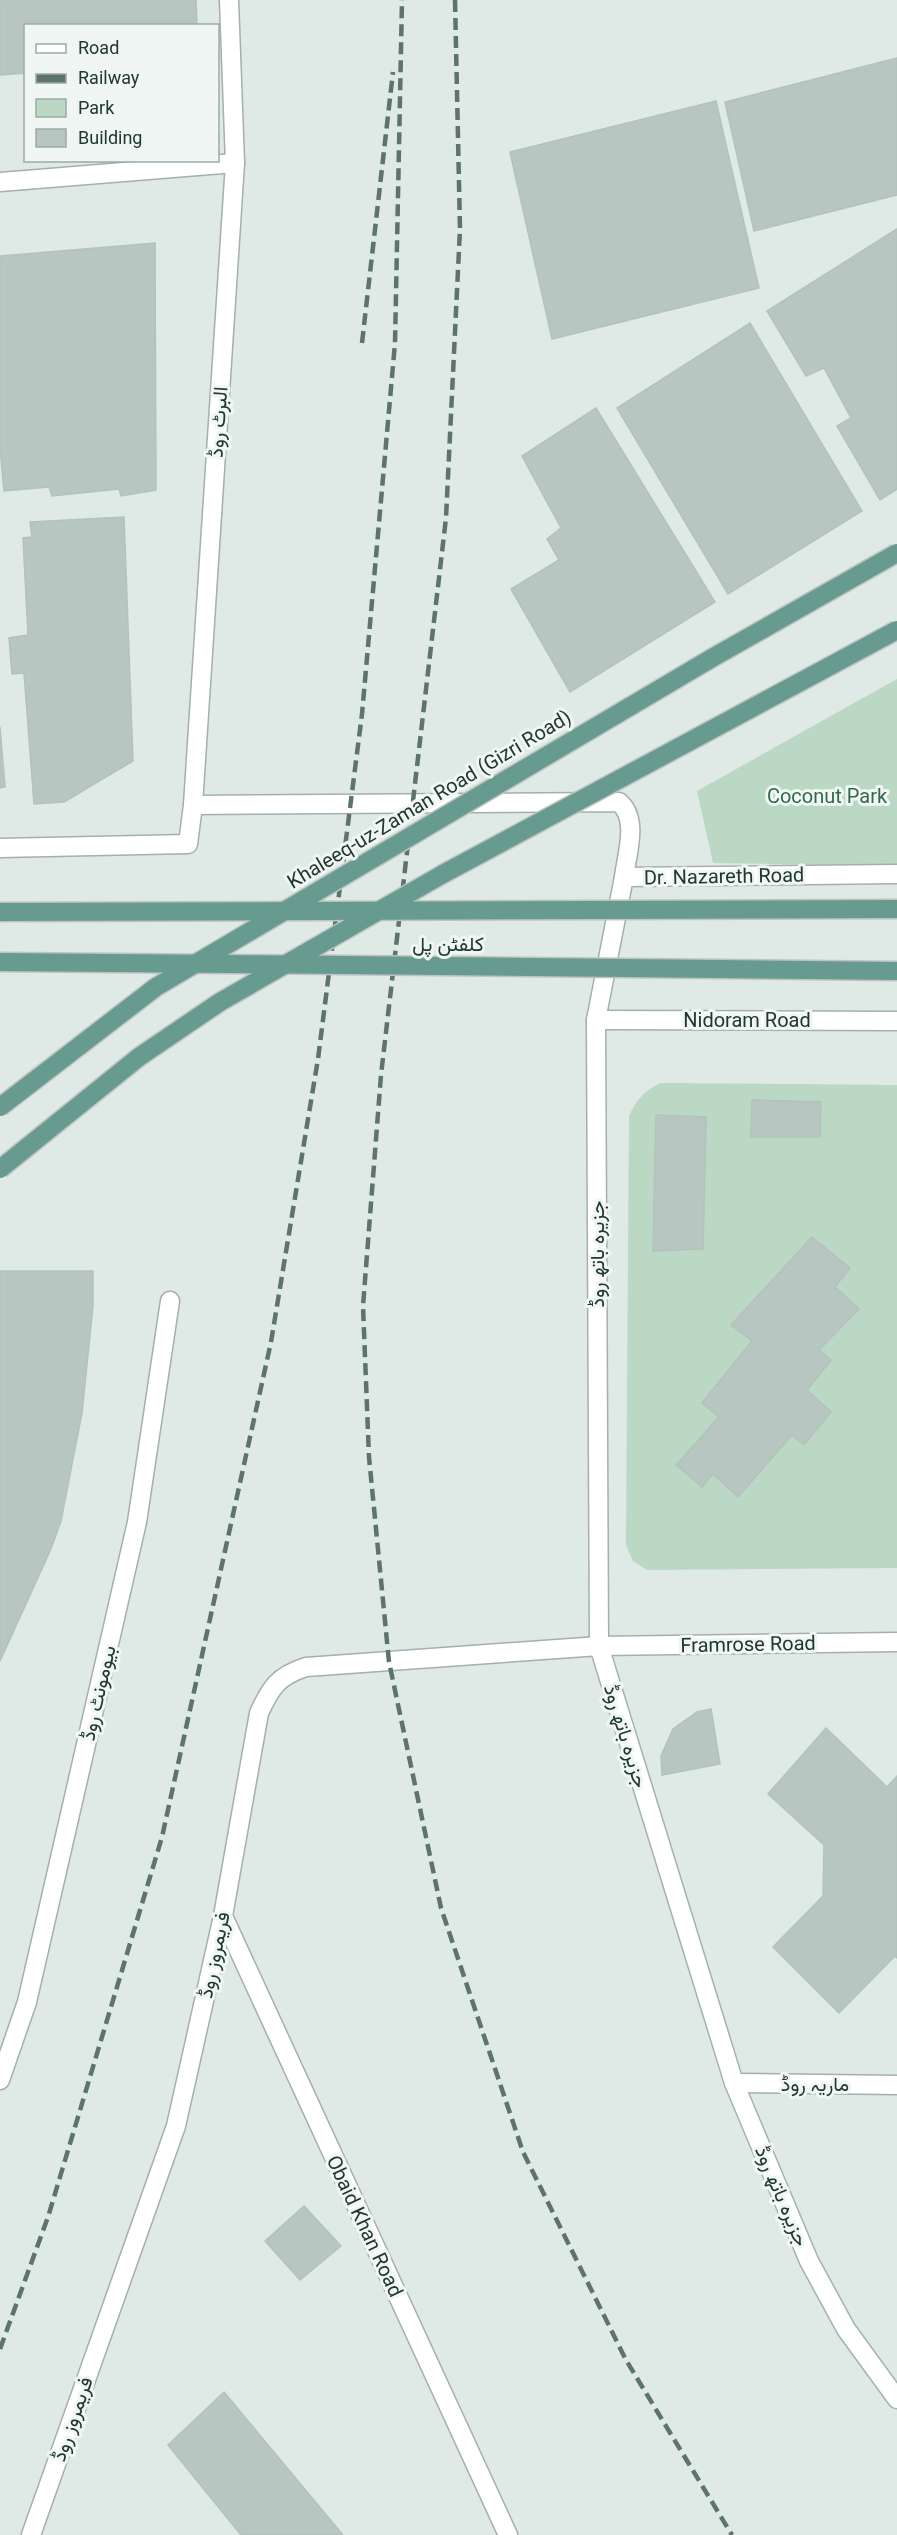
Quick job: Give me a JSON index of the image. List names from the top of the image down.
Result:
{
  "streets": {
    "main road": ["Khaleeq-uz-Zaman Road (Gizri Road)", "کلفٹن پل"],
    "street": [
      "البرٹ روڈ",
      "Dr. Nazareth Road",
      "Nidoram Road",
      "جزیرہ باتھ روڈ",
      "Framrose Road",
      "بیومونٹ روڈ",
      "فریمروز روڈ",
      "ماریہ روڈ",
      "Obaid Khan Road"
    ]
  },
  "crossings": [
    ["Dr. Nazareth Road", "Nidoram Road"],
    ["Dr. Nazareth Road", "جزیرہ باتھ روڈ"],
    ["Nidoram Road", "جزیرہ باتھ روڈ"],
    ["جزیرہ باتھ روڈ", "Framrose Road"],
    ["جزیرہ باتھ روڈ", "فریمروز روڈ"],
    ["جزیرہ باتھ روڈ", "ماریہ روڈ"],
    ["Framrose Road", "فریمروز روڈ"],
    ["فریمروز روڈ", "Obaid Khan Road"]
  ],
  "parks": ["Coconut Park"],
  "legend": [
    "Road",
    "Railway",
    "Park",
    "Building"
  ]
}
